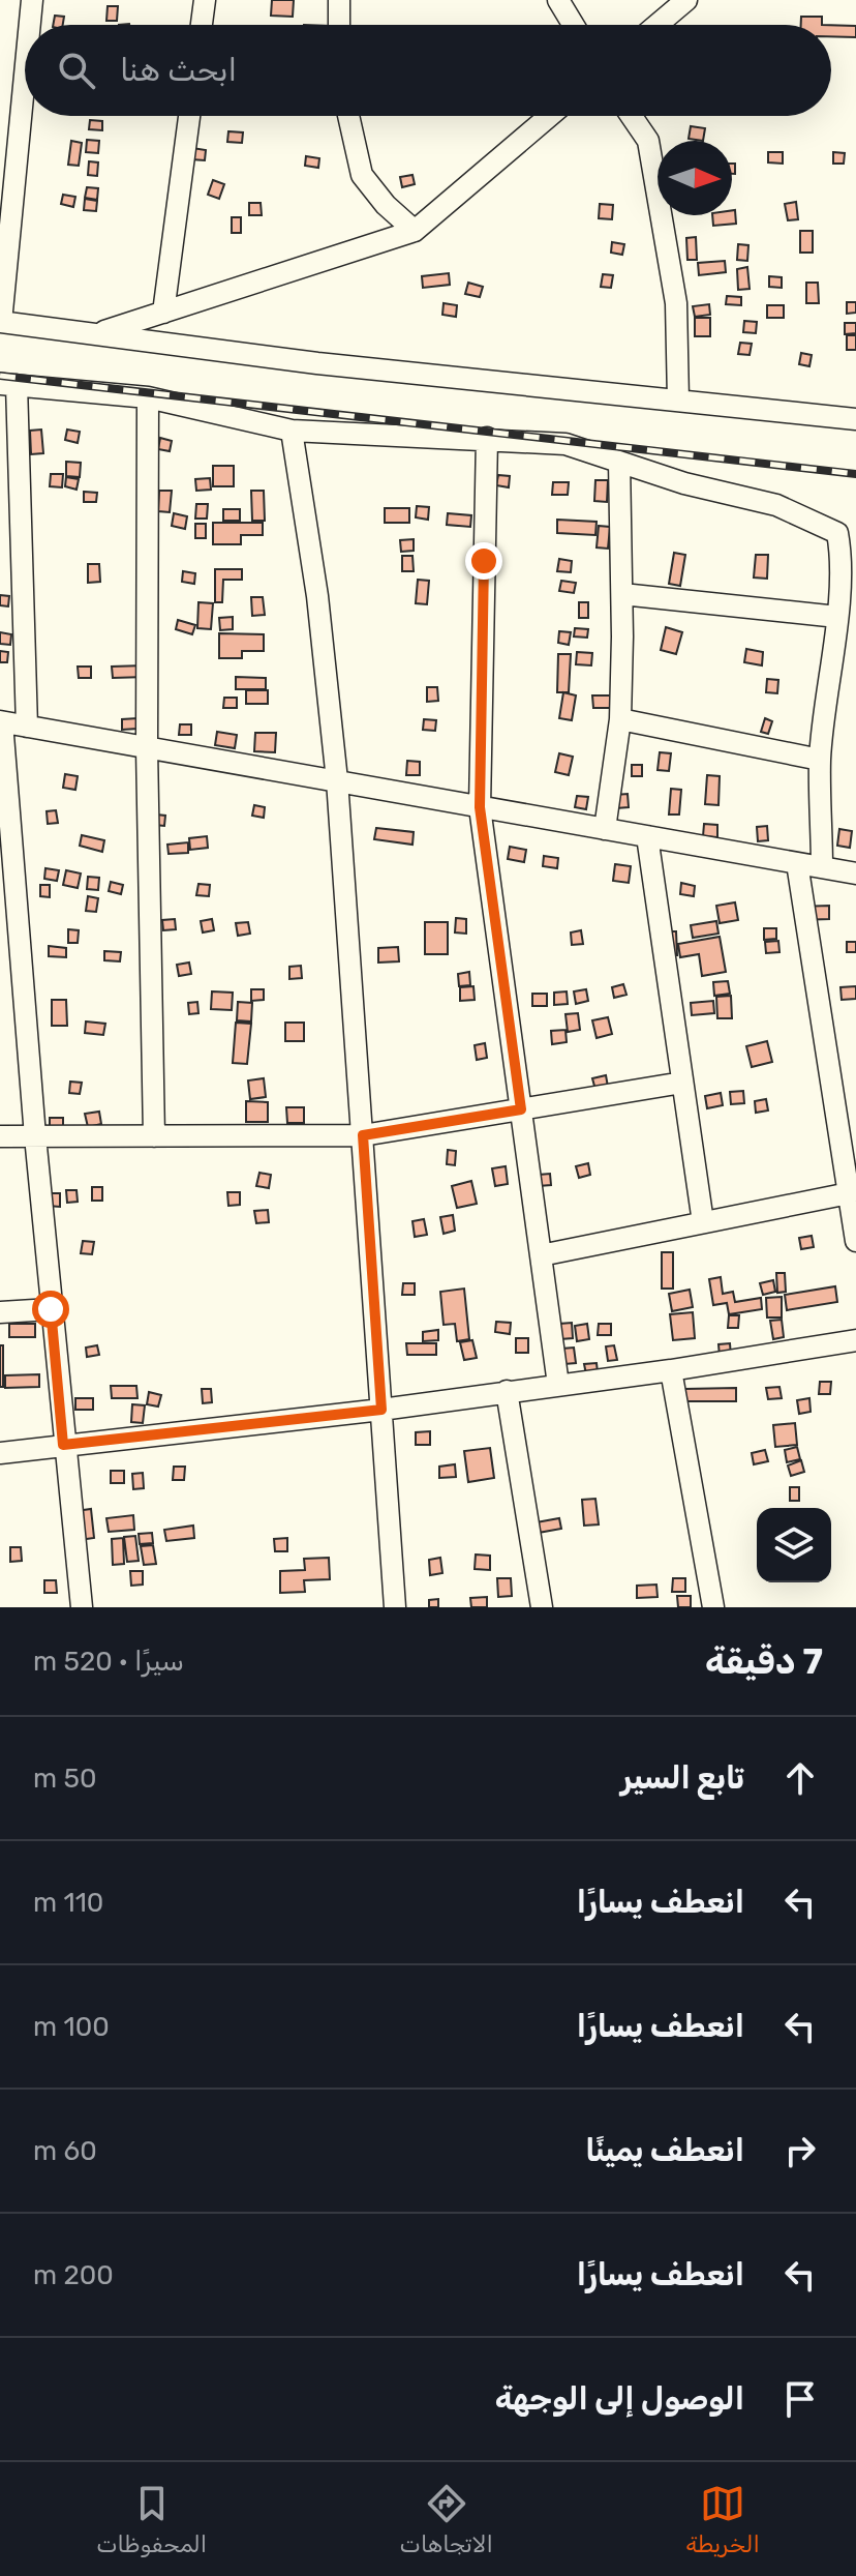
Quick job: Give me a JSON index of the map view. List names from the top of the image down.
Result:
{
  "north": "right",
  "page": {
    "search": "ابحث هنا",
    "heading": ["7 دقيقة", "سيرًا · 520 m"],
    "list": [
      ["تابع السير", "50 m"],
      ["انعطف يسارًا", "110 m"],
      ["انعطف يسارًا", "100 m"],
      ["انعطف يمينًا", "60 m"],
      ["انعطف يسارًا", "200 m"],
      "الوصول إلى الوجهة"
    ],
    "nav": ["الخريطة", "الاتجاهات", "المحفوظات"]
  }
}
